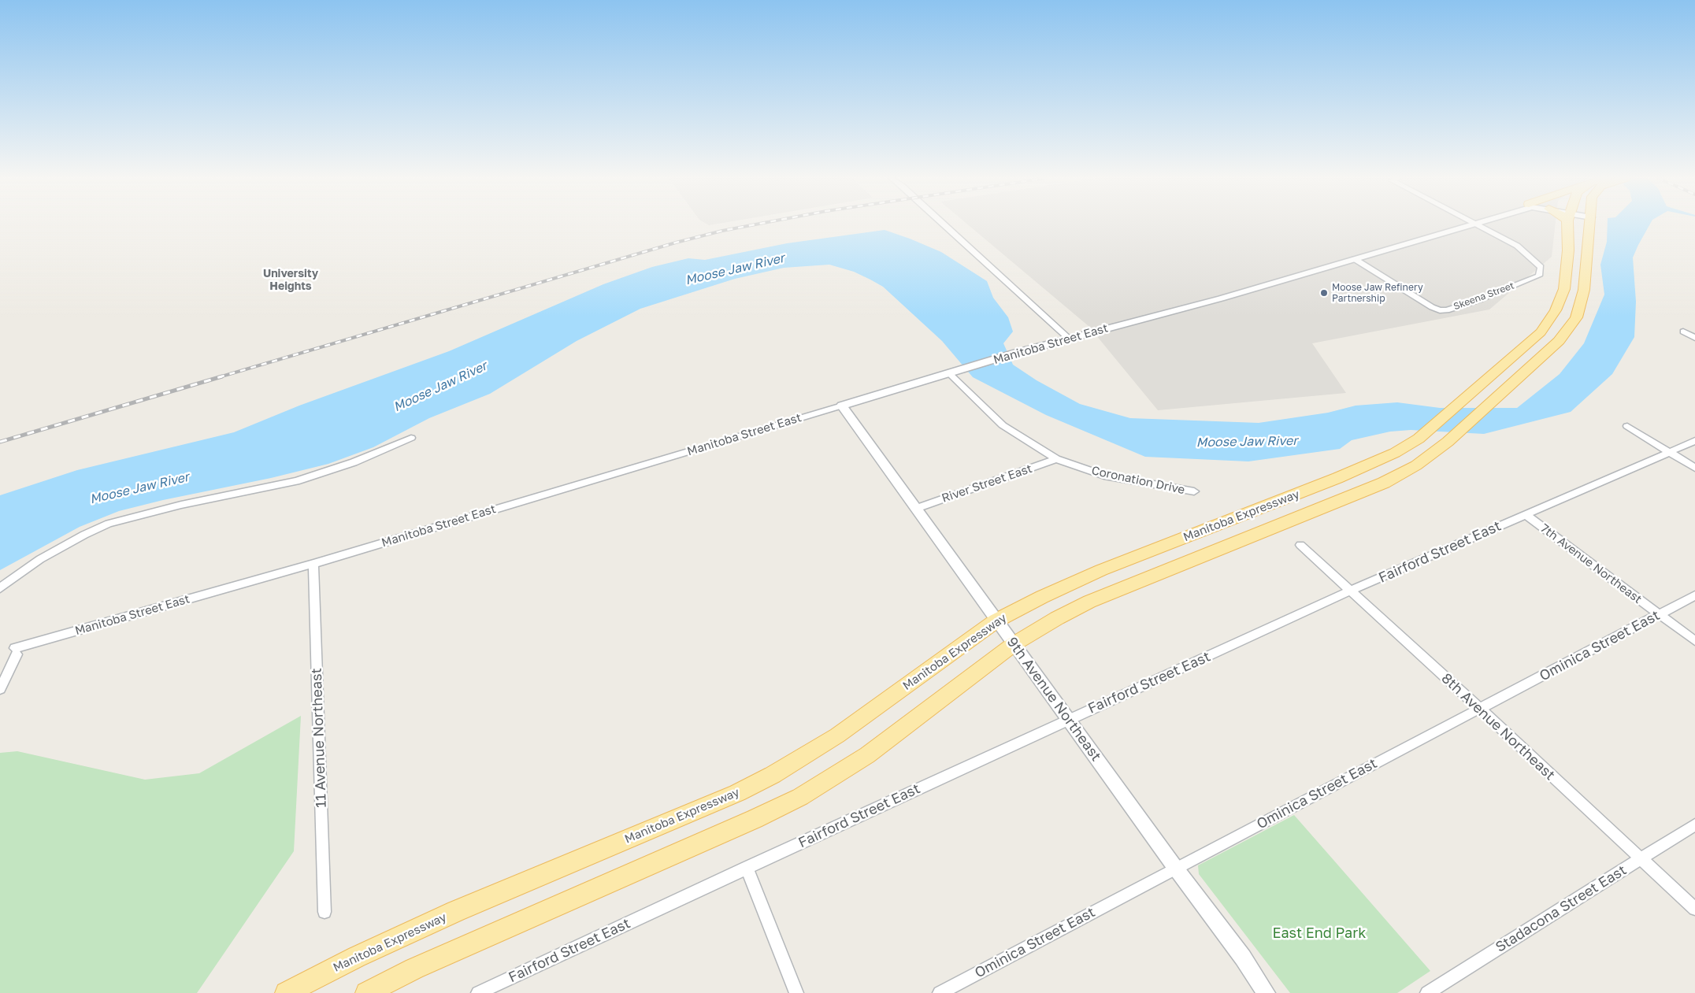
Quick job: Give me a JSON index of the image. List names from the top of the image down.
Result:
{
  "streets": {
    "main road": ["Manitoba Expressway"],
    "street": [
      "Skeena Street",
      "Manitoba Street East",
      "Coronation Drive",
      "River Street East",
      "Fairford Street East",
      "7th Avenue Northeast",
      "Ominica Street East",
      "9th Avenue Northeast",
      "8th Avenue Northeast",
      "11 Avenue Northeast",
      "Stadacona Street East"
    ]
  },
  "crossings": [
    ["Skeena Street", "Manitoba Street East"],
    ["Manitoba Street East", "Coronation Drive"],
    ["Manitoba Street East", "9th Avenue Northeast"],
    ["Manitoba Street East", "11 Avenue Northeast"],
    ["Coronation Drive", "River Street East"],
    ["River Street East", "9th Avenue Northeast"],
    ["Manitoba Expressway", "9th Avenue Northeast"],
    ["Fairford Street East", "7th Avenue Northeast"],
    ["Fairford Street East", "9th Avenue Northeast"],
    ["Fairford Street East", "8th Avenue Northeast"],
    ["7th Avenue Northeast", "Ominica Street East"],
    ["Ominica Street East", "9th Avenue Northeast"],
    ["Ominica Street East", "8th Avenue Northeast"],
    ["8th Avenue Northeast", "Stadacona Street East"]
  ],
  "districts": ["University Heights"],
  "water": ["Moose Jaw River"],
  "parks": ["East End Park"],
  "places": ["Moose Jaw Refinery Partnership"]
}
